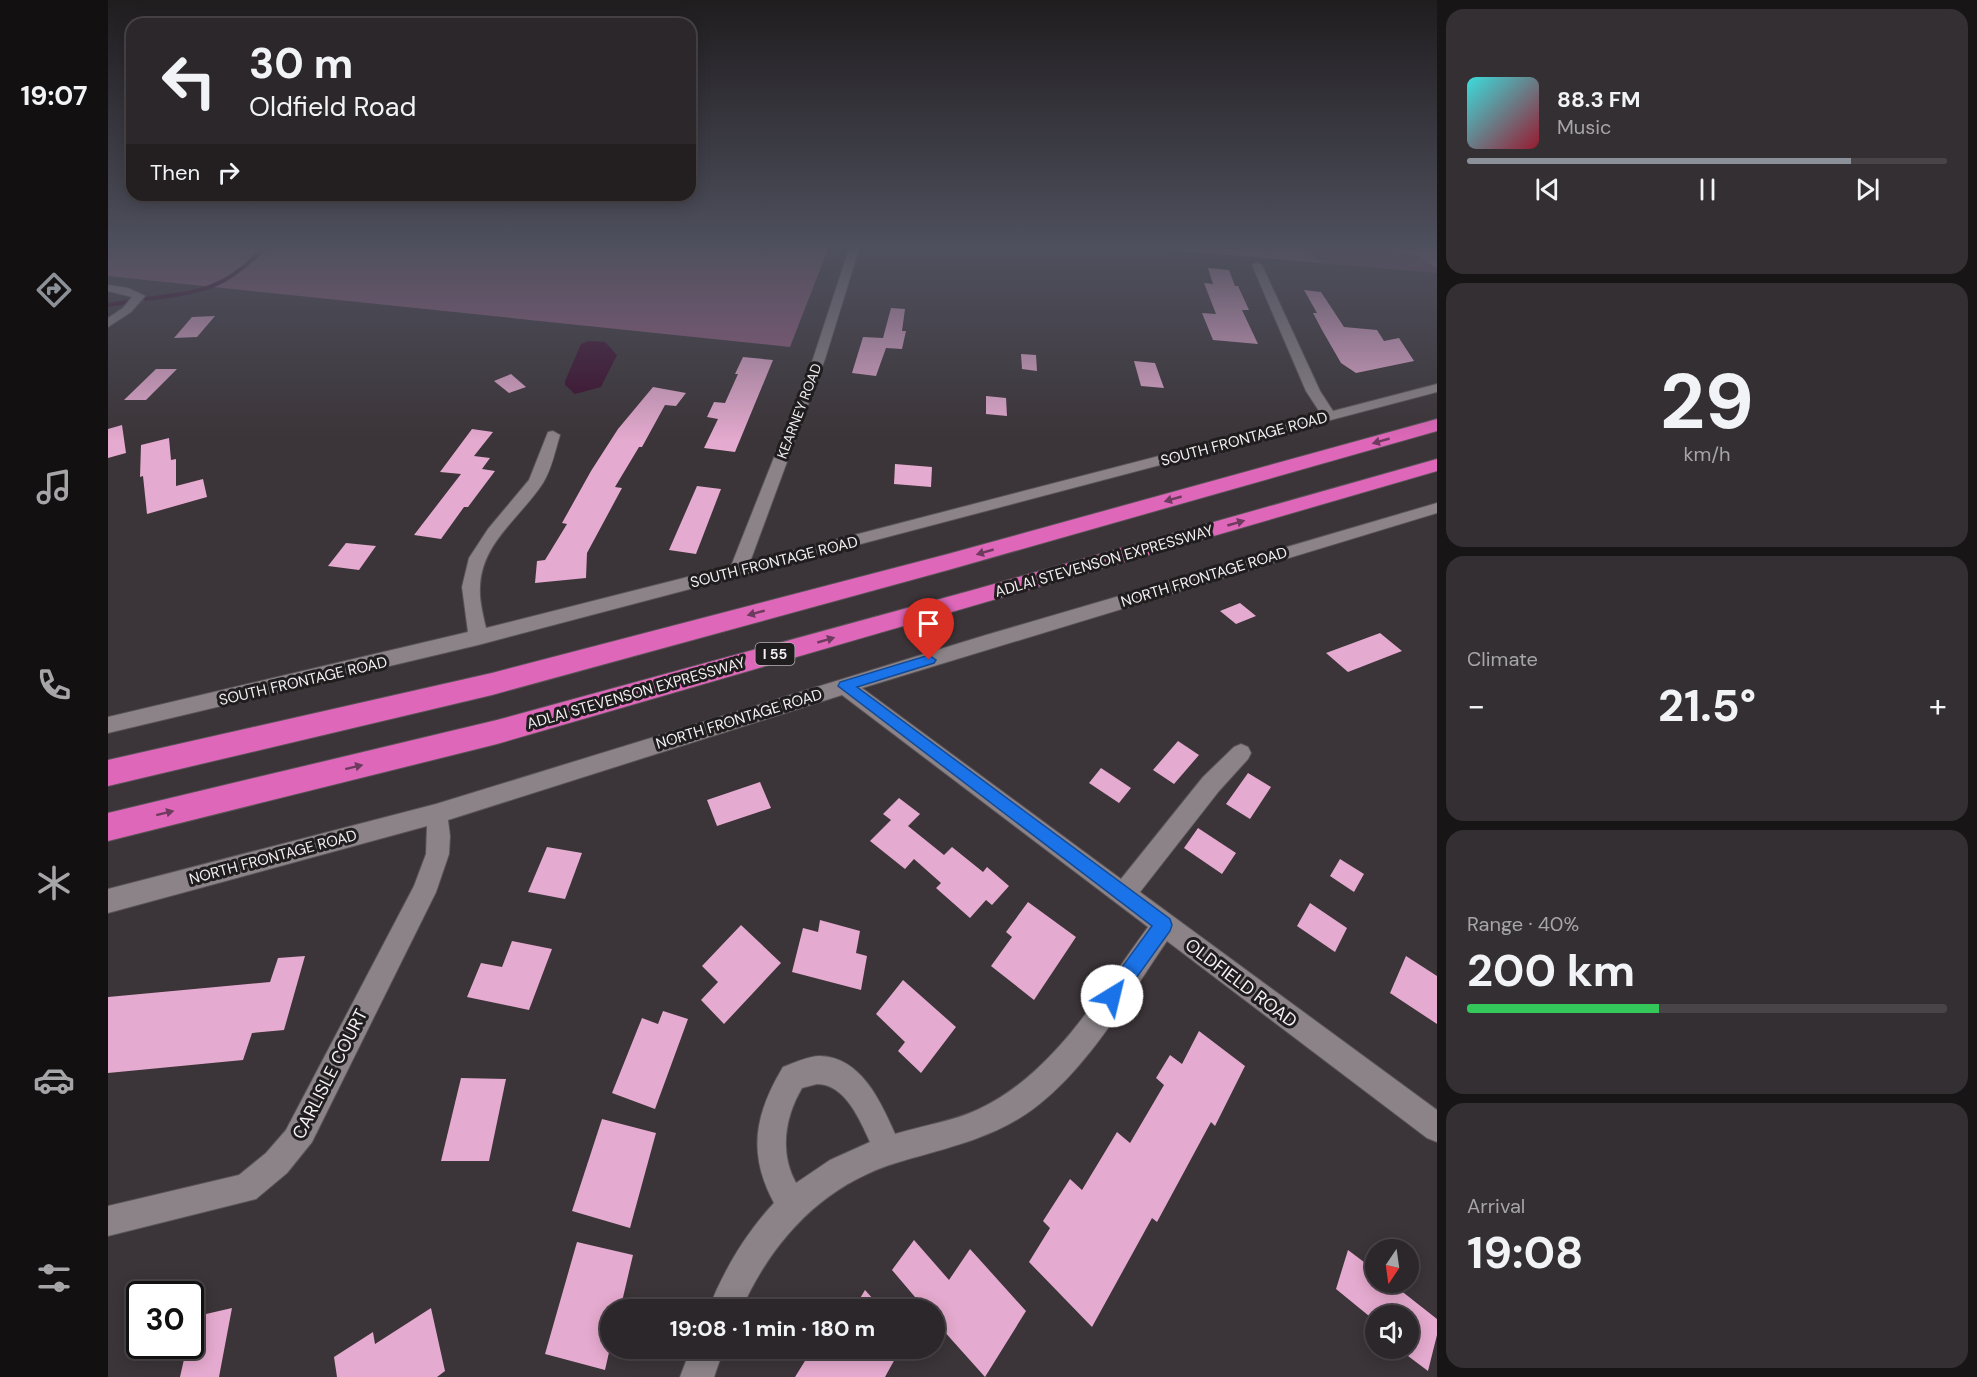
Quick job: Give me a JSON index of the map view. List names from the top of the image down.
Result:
{
  "streets": {
    "highway": ["ADLAI STEVENSON EXPRESSWAY", "I 55"],
    "street": [
      "KEARNEY ROAD",
      "SOUTH FRONTAGE ROAD",
      "NORTH FRONTAGE ROAD",
      "OLDFIELD ROAD",
      "CARLISLE COURT"
    ]
  },
  "crossings": [
    ["KEARNEY ROAD", "SOUTH FRONTAGE ROAD"],
    ["NORTH FRONTAGE ROAD", "OLDFIELD ROAD"],
    ["NORTH FRONTAGE ROAD", "CARLISLE COURT"]
  ],
  "north": "bottom",
  "page": {
    "tabs": "19:07",
    "turn": ["30 m", "Oldfield Road"],
    "song": ["88.3 FM", "Music"],
    "then": "Then",
    "tile": [
      ["29", "km/h"],
      "Climate",
      ["Range · 40%", "200 km"],
      ["Arrival", "19:08"]
    ],
    "heat": ["−", "21.5°", "+"],
    "limit": "30",
    "trip": "19:08 · 1 min · 180 m"
  }
}
